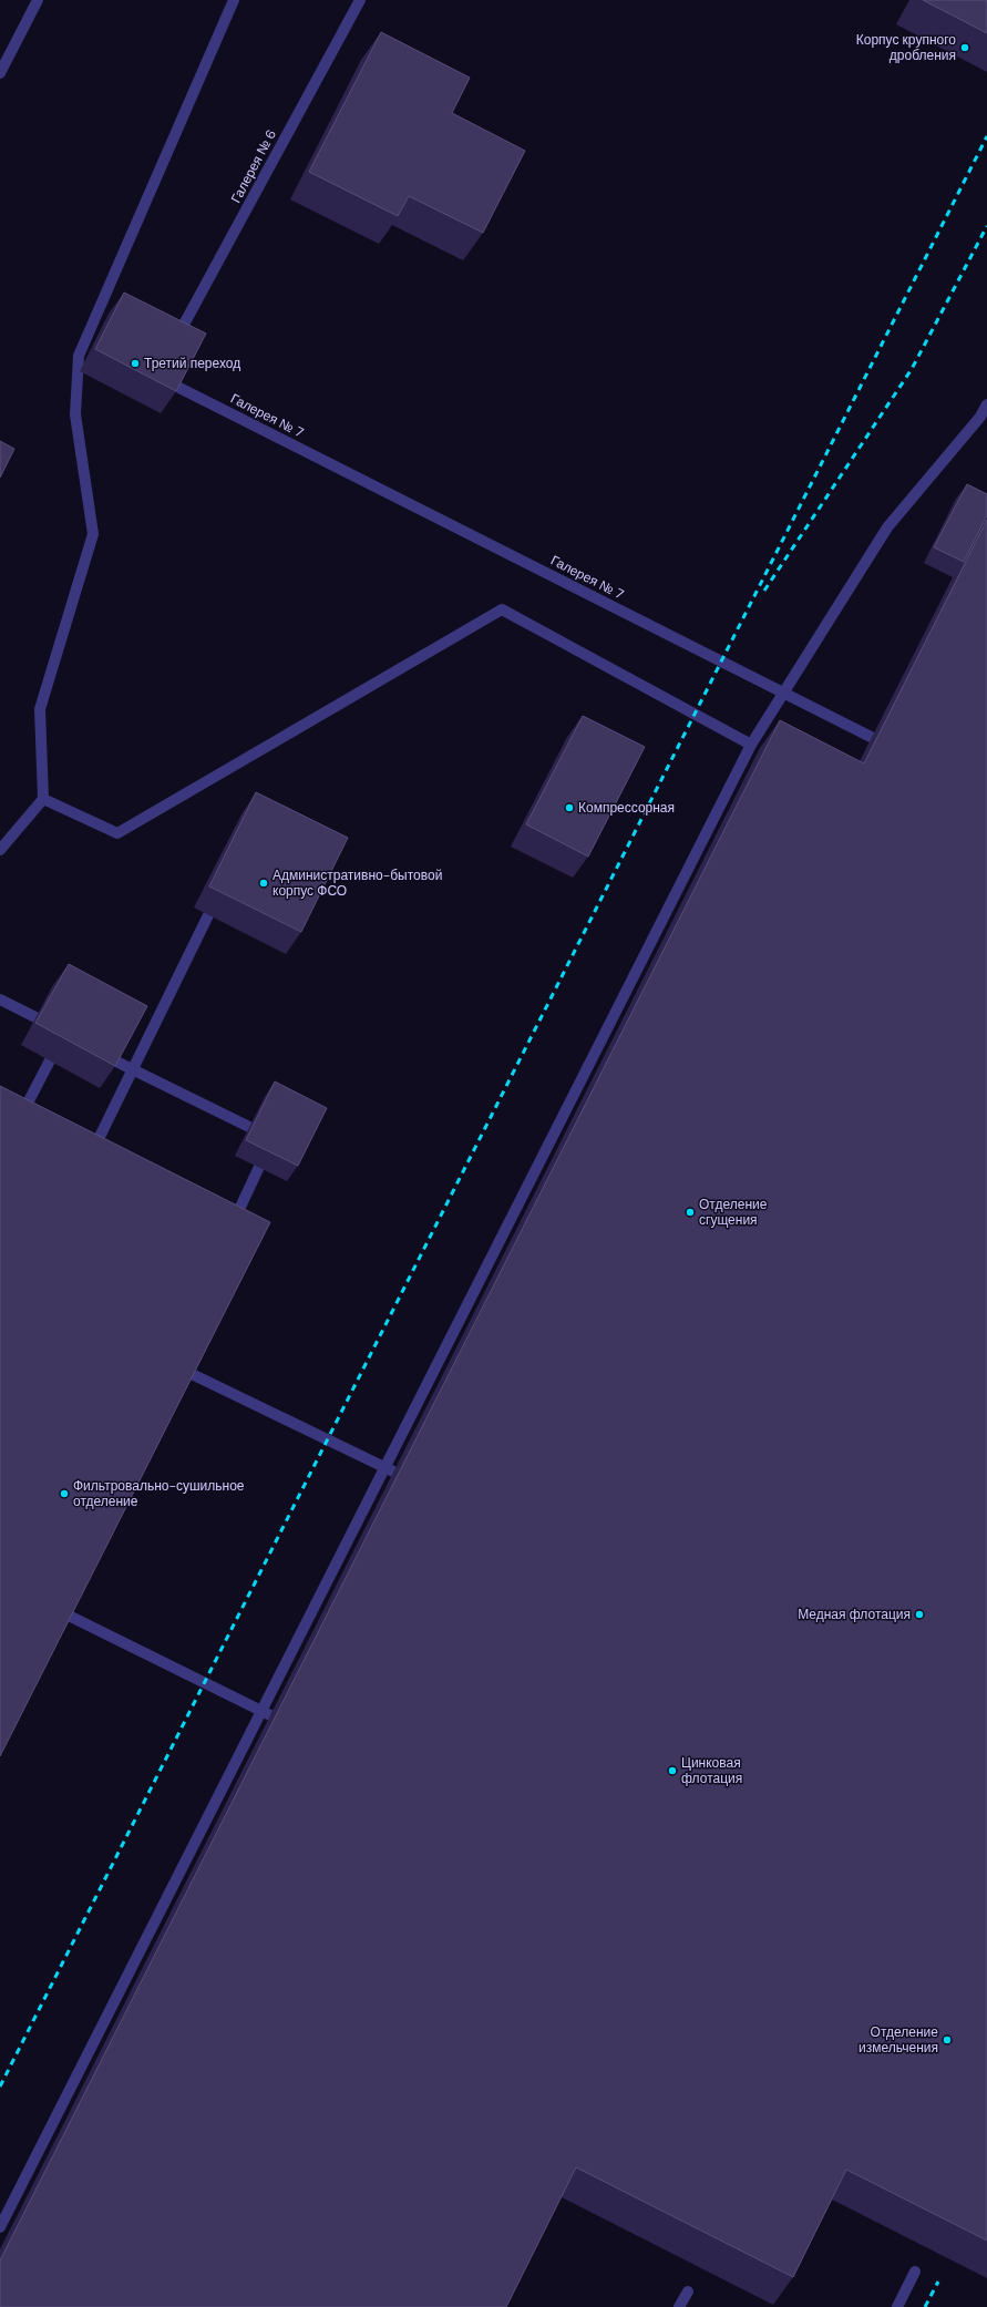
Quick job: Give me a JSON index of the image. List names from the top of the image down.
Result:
{
  "streets": {
    "street": ["Галерея № 6", "Галерея № 7"]
  },
  "places": [
    "Корпус крупного дробления",
    "Третий переход",
    "Компрессорная",
    "Административно-бытовой корпус ФСО",
    "Отделение сгущения",
    "Фильтровально-сушильное отделение",
    "Медная флотация",
    "Цинковая флотация",
    "Отделение измельчения"
  ]
}
